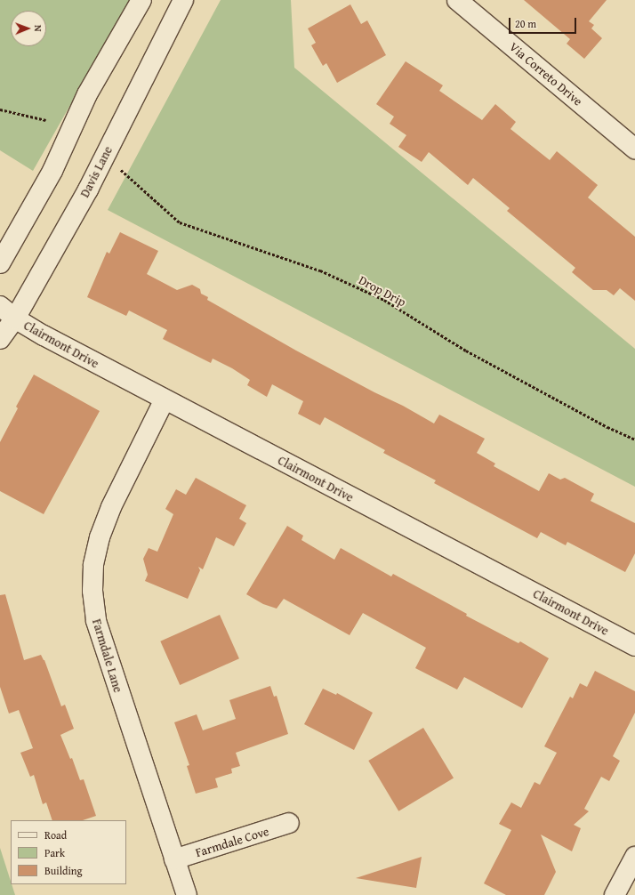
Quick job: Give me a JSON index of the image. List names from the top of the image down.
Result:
{
  "streets": {
    "street": [
      "Via Correto Drive",
      "Davis Lane",
      "Clairmont Drive",
      "Farmdale Lane",
      "Farmdale Cove"
    ],
    "path": ["Drop Drip"]
  },
  "crossings": [
    ["Davis Lane", "Clairmont Drive"],
    ["Clairmont Drive", "Farmdale Lane"],
    ["Farmdale Lane", "Farmdale Cove"]
  ],
  "legend": ["Road", "Park", "Building"],
  "scale_bar": "20 m",
  "north": "right"
}
